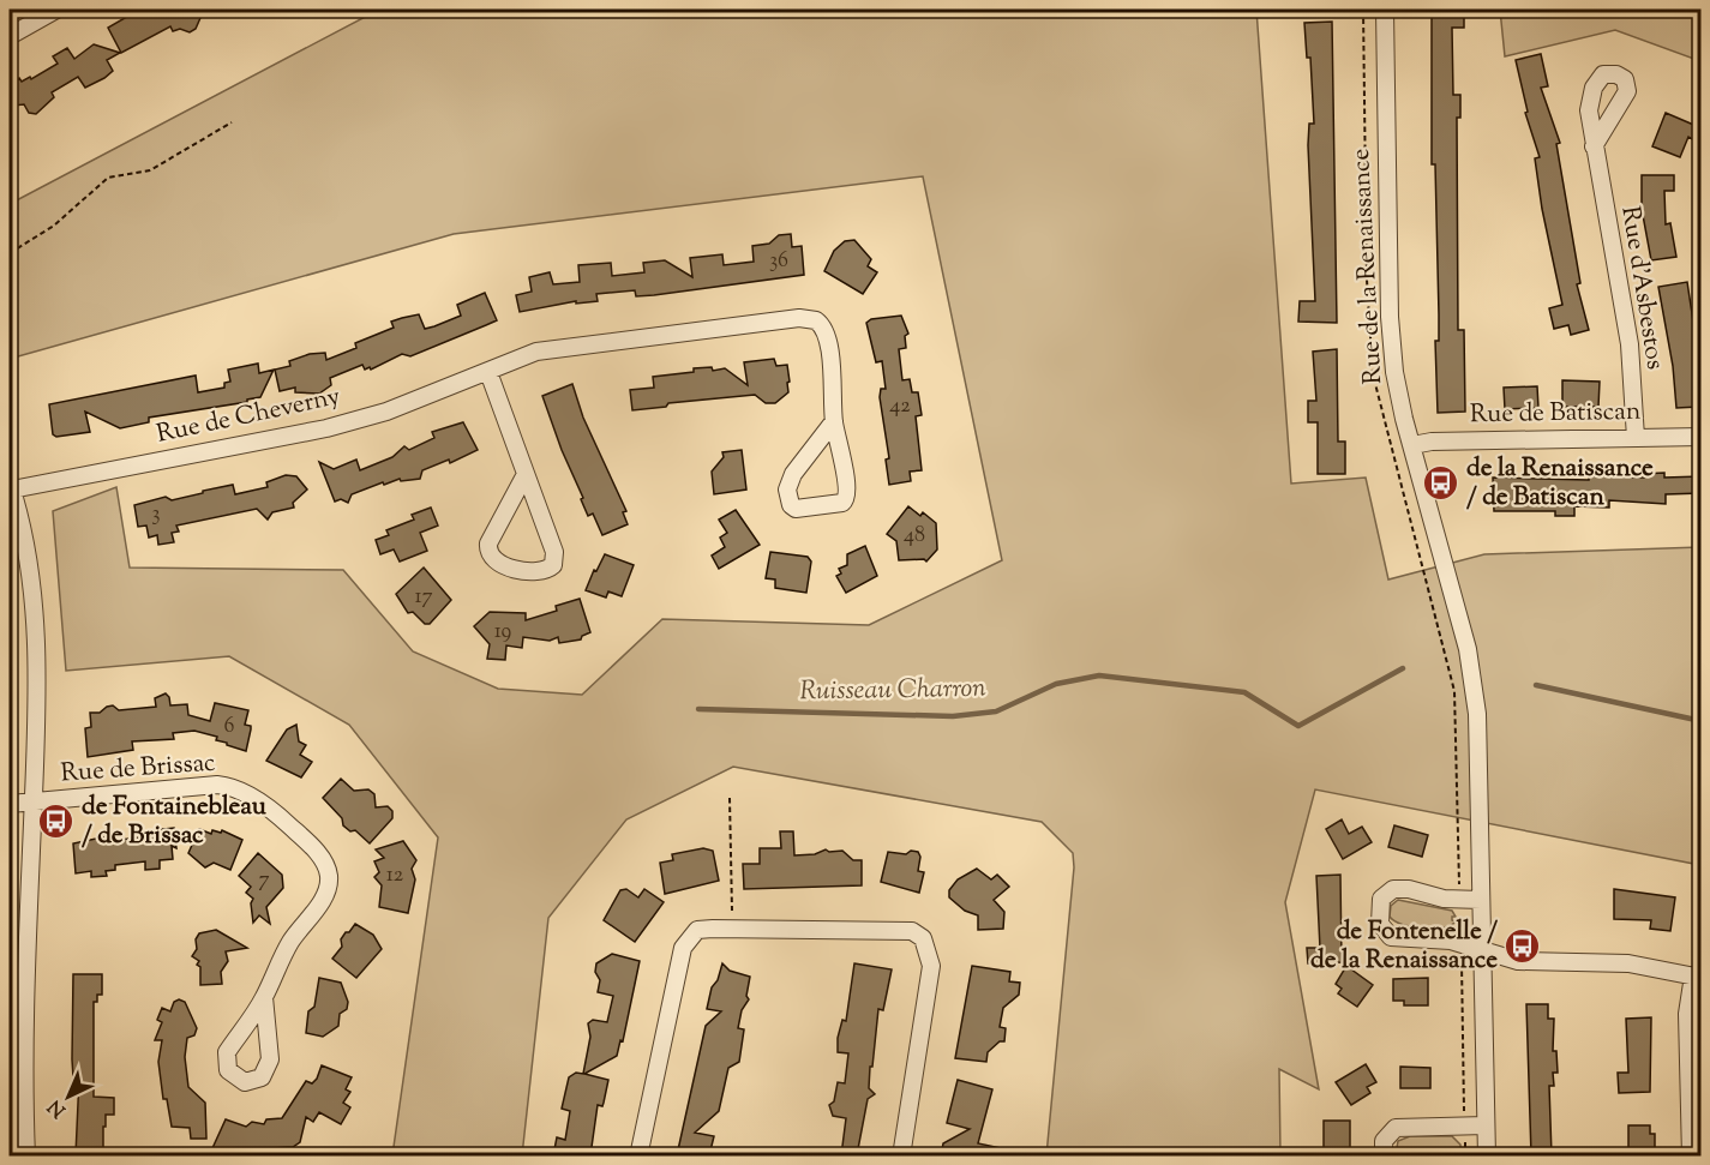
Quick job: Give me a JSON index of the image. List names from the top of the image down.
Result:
{
  "streets": {
    "street": [
      "Rue de la Renaissance",
      "Rue d'Asbestos",
      "Rue de Batiscan",
      "Rue de Cheverny",
      "Rue de Brissac"
    ]
  },
  "crossings": [
    ["Rue de la Renaissance", "Rue de Batiscan"],
    ["Rue d'Asbestos", "Rue de Batiscan"]
  ],
  "water": ["Ruisseau Charron"],
  "places": {
    "bus stop": ["de la Renaissance / de Batiscan", "de Fontainebleau / de Brissac", "de Fontenelle / de la Renaissance"]
  },
  "house_numbers": [
    "36",
    "42",
    "3",
    "48",
    "17",
    "19",
    "6",
    "12",
    "7"
  ],
  "north": "bottom left"
}
